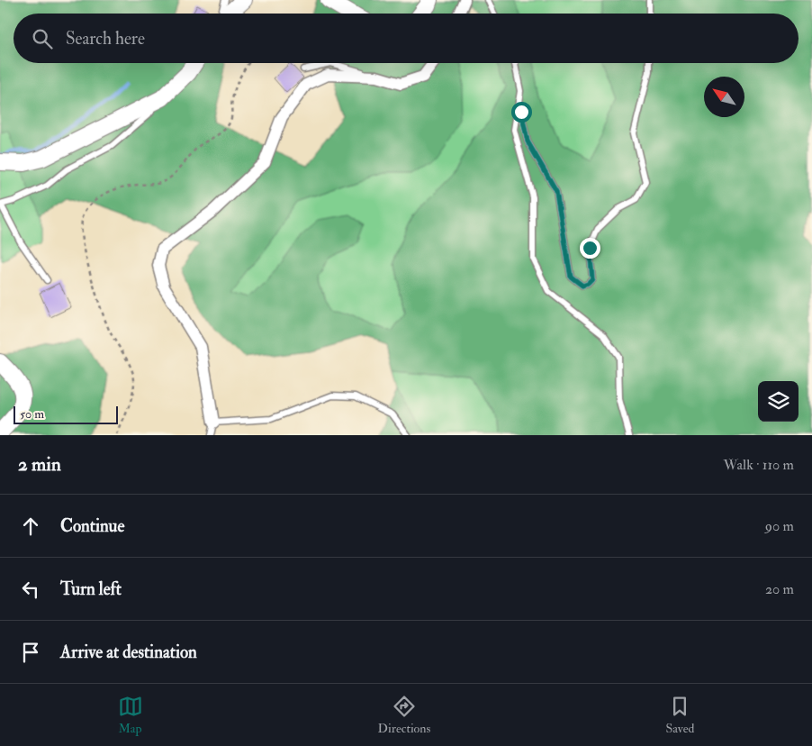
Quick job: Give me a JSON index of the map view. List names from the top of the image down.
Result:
{
  "scale_bar": "50 m",
  "north": "top left",
  "page": {
    "search": "Search here",
    "scale": "50 m",
    "heading": ["2 min", "Walk · 110 m"],
    "list": [
      ["Continue", "90 m"],
      ["Turn left", "20 m"],
      "Arrive at destination"
    ],
    "nav": ["Map", "Directions", "Saved"]
  }
}
